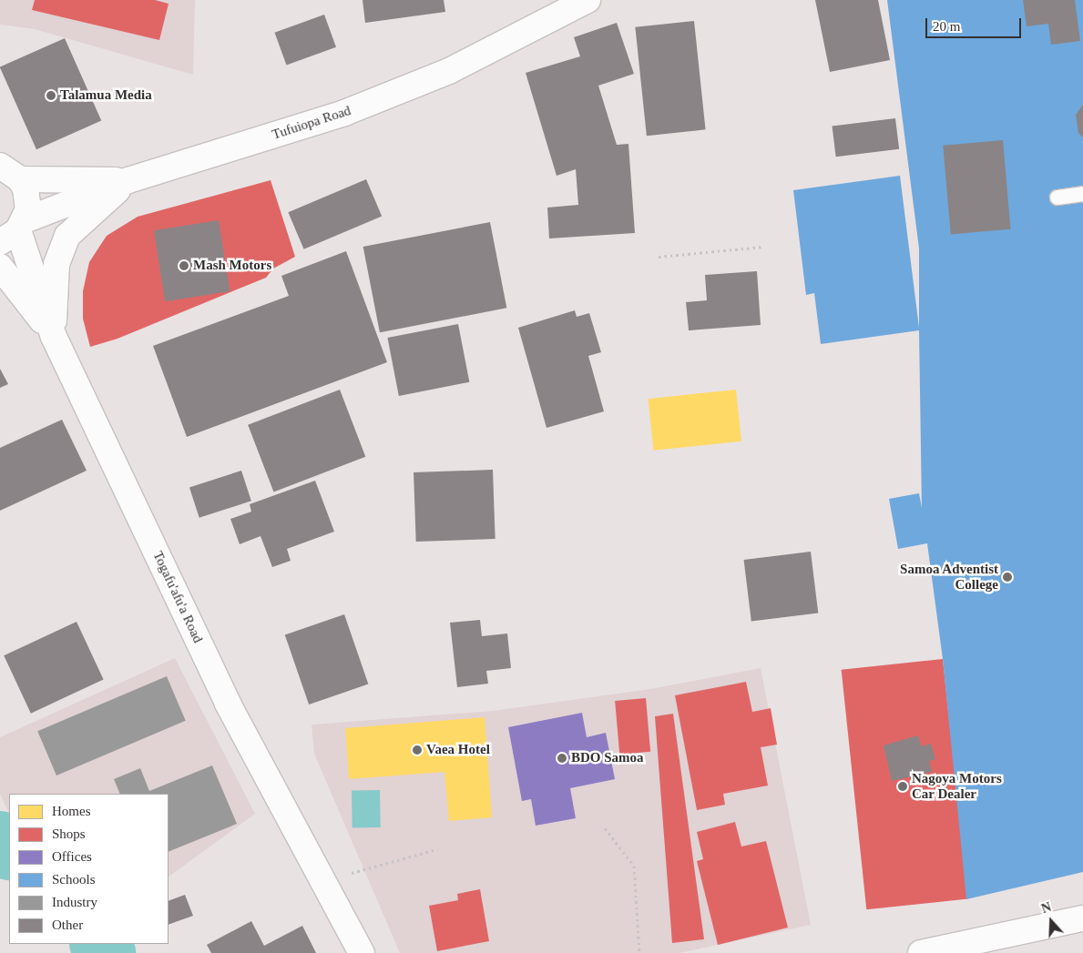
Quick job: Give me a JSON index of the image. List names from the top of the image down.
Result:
{
  "streets": {
    "main road": ["Tufuiopa Road", "Togafu'afu'a Road"]
  },
  "crossings": [
    ["Tufuiopa Road", "Togafu'afu'a Road"]
  ],
  "places": [
    "Talamua Media",
    "Mash Motors",
    "Samoa Adventist College",
    "Vaea Hotel",
    "BDO Samoa",
    "Nagoya Motors Car Dealer"
  ],
  "legend": [
    "Homes",
    "Shops",
    "Offices",
    "Schools",
    "Industry",
    "Other"
  ],
  "scale_bar": "20 m",
  "north": "top"
}
